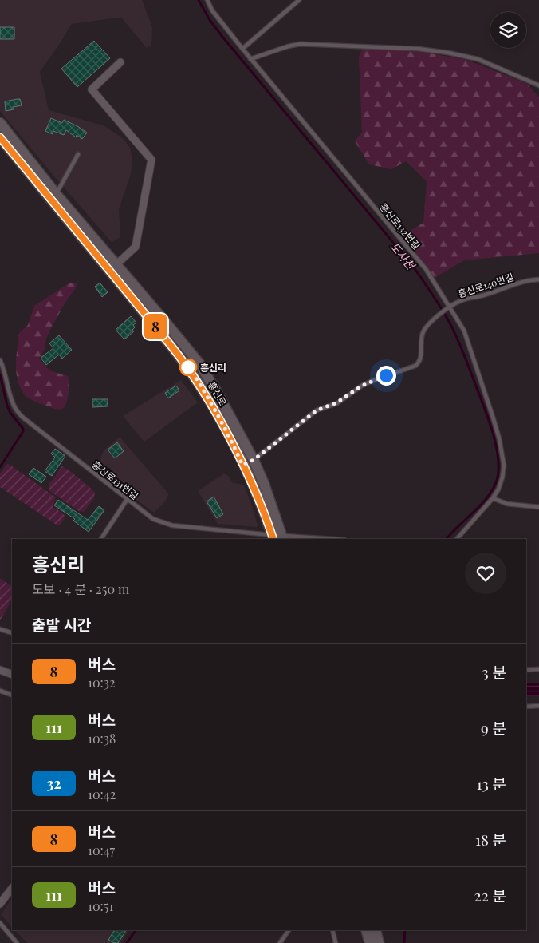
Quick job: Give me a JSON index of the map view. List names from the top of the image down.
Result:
{
  "streets": {
    "main road": ["흥신로"],
    "lane": ["흥신로132번길", "흥신로140번길", "흥신로131번길"]
  },
  "crossings": [
    ["흥신로132번길", "흥신로140번길"],
    ["흥신로140번길", "흥신로"],
    ["흥신로", "흥신로131번길"]
  ],
  "water": ["도사천"],
  "places": ["흥신리"],
  "lines": ["bus line 8"],
  "page": {
    "on_map": "8",
    "heading": [
      ["흥신리", "도보 · 4 분 · 250 m"],
      "출발 시간"
    ],
    "list": [
      {
        "mark": "8",
        "name": "버스",
        "note": "10:32",
        "value": "3 분"
      },
      {
        "mark": "111",
        "name": "버스",
        "note": "10:38",
        "value": "9 분"
      },
      {
        "mark": "32",
        "name": "버스",
        "note": "10:42",
        "value": "13 분"
      },
      {
        "mark": "8",
        "name": "버스",
        "note": "10:47",
        "value": "18 분"
      },
      {
        "mark": "111",
        "name": "버스",
        "note": "10:51",
        "value": "22 분"
      }
    ]
  }
}
